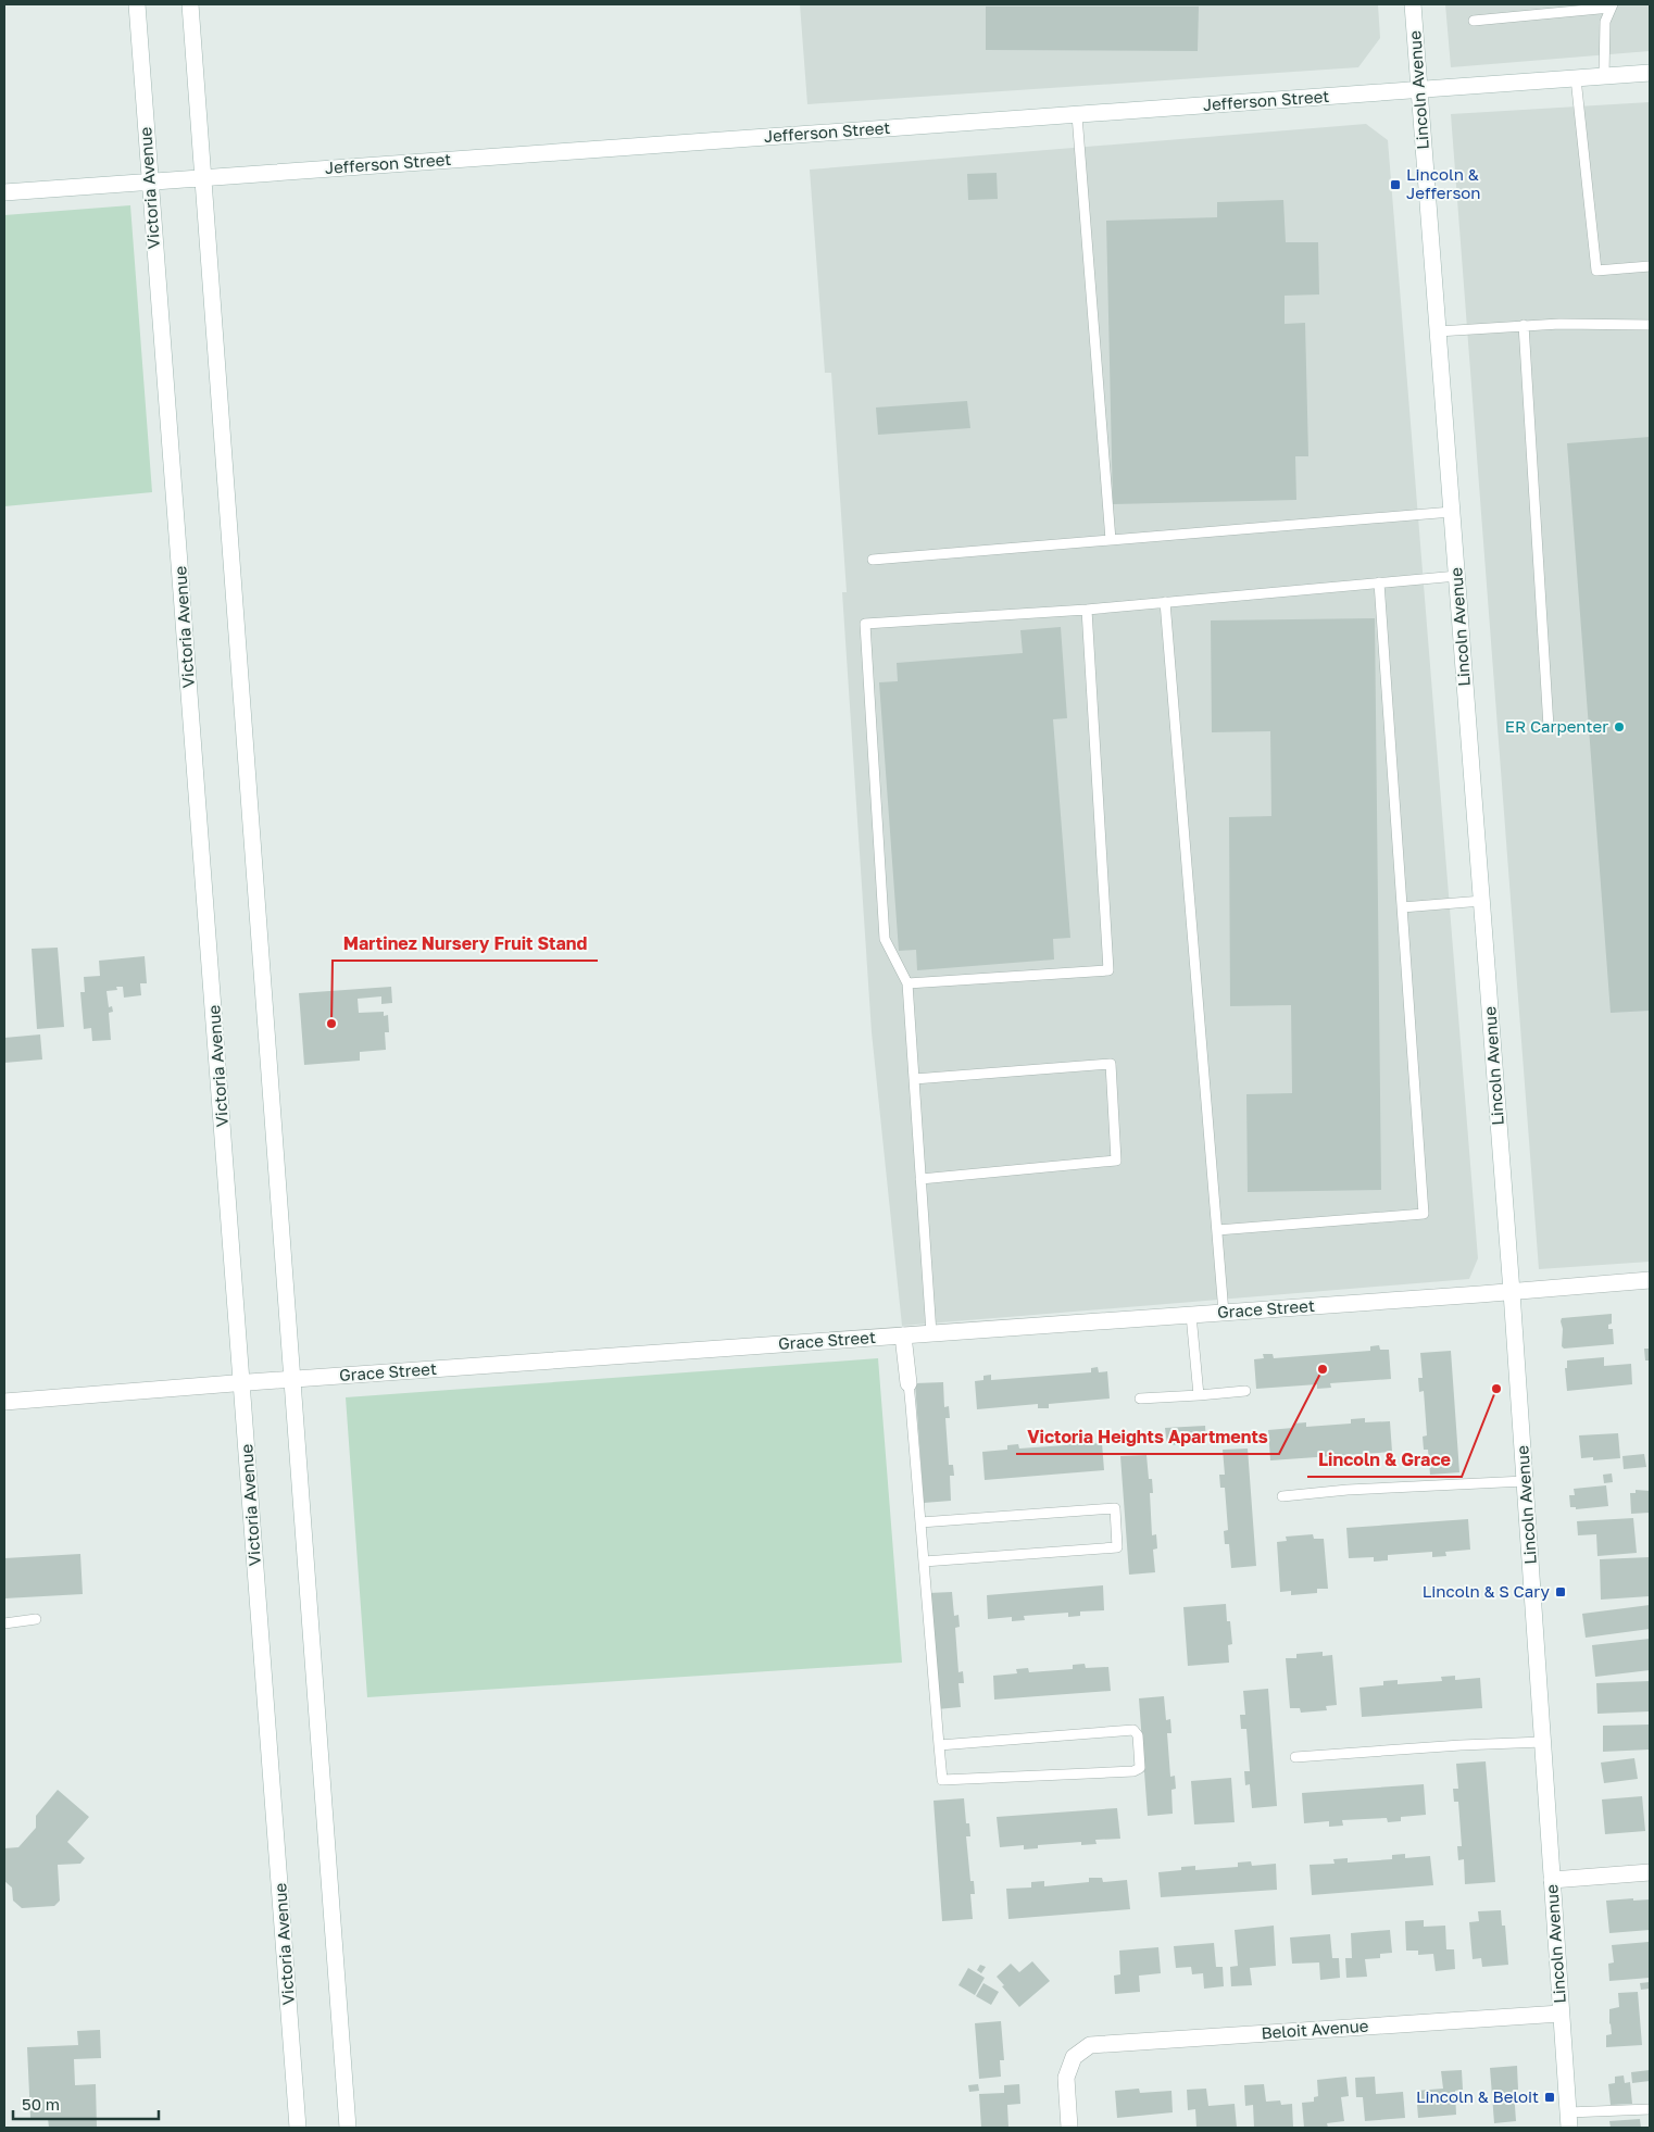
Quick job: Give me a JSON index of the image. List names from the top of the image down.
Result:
{
  "streets": {
    "street": [
      "Lincoln Avenue",
      "Jefferson Street",
      "Victoria Avenue",
      "Grace Street",
      "Beloit Avenue"
    ]
  },
  "crossings": [
    ["Lincoln Avenue", "Jefferson Street"],
    ["Lincoln Avenue", "Grace Street"],
    ["Lincoln Avenue", "Beloit Avenue"],
    ["Jefferson Street", "Victoria Avenue"],
    ["Victoria Avenue", "Grace Street"]
  ],
  "places": {
    "transit": ["Lincoln & Jefferson", "Lincoln & S Cary", "Lincoln & Beloit"],
    "other": [
      "ER Carpenter",
      "Martinez Nursery Fruit Stand",
      "Victoria Heights Apartments",
      "Lincoln & Grace"
    ]
  },
  "scale_bar": "50 m"
}
